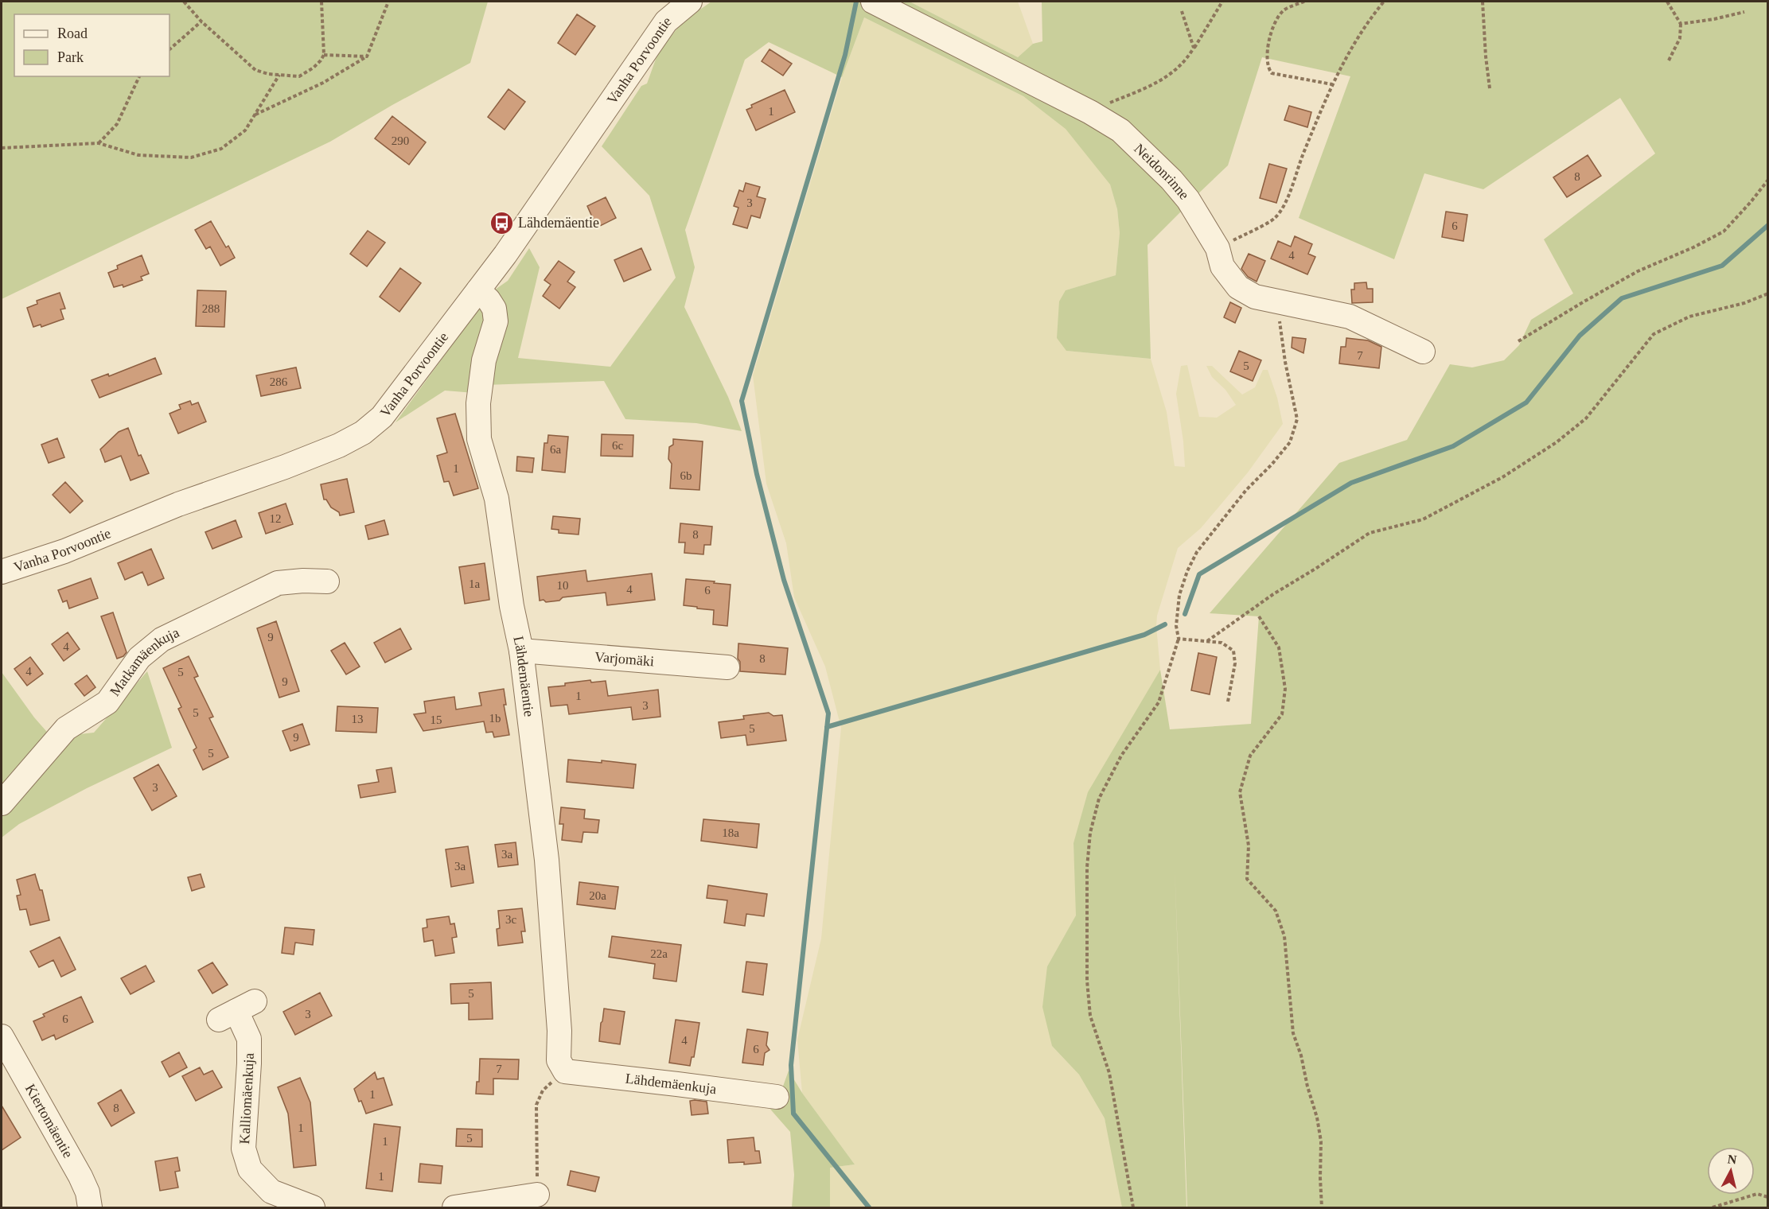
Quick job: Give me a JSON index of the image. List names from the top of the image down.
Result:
{
  "streets": {
    "street": [
      "Vanha Porvoontie",
      "Neidonrinne",
      "Varjomäki",
      "Matkamäenkuja",
      "Lähdemäentie",
      "Lähdemäenkuja",
      "Kalliomäenkuja",
      "Kiertomäentie"
    ]
  },
  "crossings": [
    ["Vanha Porvoontie", "Lähdemäentie"],
    ["Varjomäki", "Lähdemäentie"],
    ["Lähdemäentie", "Lähdemäenkuja"]
  ],
  "places": {
    "bus stop": ["Lähdemäentie"]
  },
  "house_numbers": [
    "1",
    "290",
    "8",
    "3",
    "6",
    "4",
    "288",
    "7",
    "5",
    "286",
    "6c",
    "6a",
    "1",
    "6b",
    "12",
    "8",
    "1a",
    "10",
    "4",
    "6",
    "9",
    "4",
    "8",
    "4",
    "5",
    "9",
    "1",
    "3",
    "5",
    "1b",
    "13",
    "15",
    "5",
    "9",
    "5",
    "3",
    "18a",
    "3a",
    "3a",
    "20a",
    "3c",
    "22a",
    "5",
    "3",
    "6",
    "4",
    "6",
    "7",
    "1",
    "8",
    "1",
    "5",
    "1",
    "1"
  ],
  "legend": ["Road", "Park"],
  "north": "top"
}
